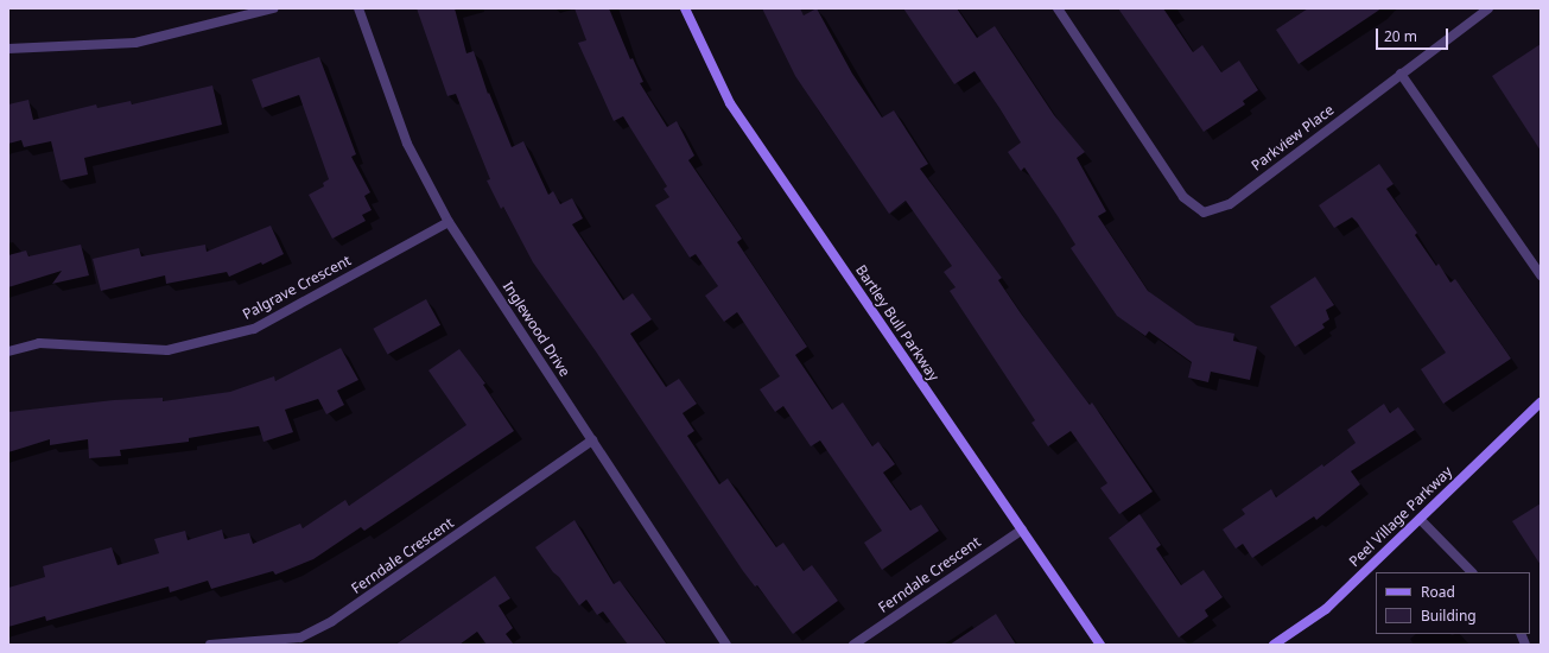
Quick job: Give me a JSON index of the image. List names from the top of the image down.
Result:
{
  "streets": {
    "street": [
      "Parkview Place",
      "Palgrave Crescent",
      "Bartley Bull Parkway",
      "Inglewood Drive",
      "Peel Village Parkway",
      "Ferndale Crescent"
    ]
  },
  "crossings": [
    ["Palgrave Crescent", "Inglewood Drive"],
    ["Bartley Bull Parkway", "Ferndale Crescent"],
    ["Inglewood Drive", "Ferndale Crescent"]
  ],
  "legend": ["Road", "Building"],
  "scale_bar": "20 m"
}
